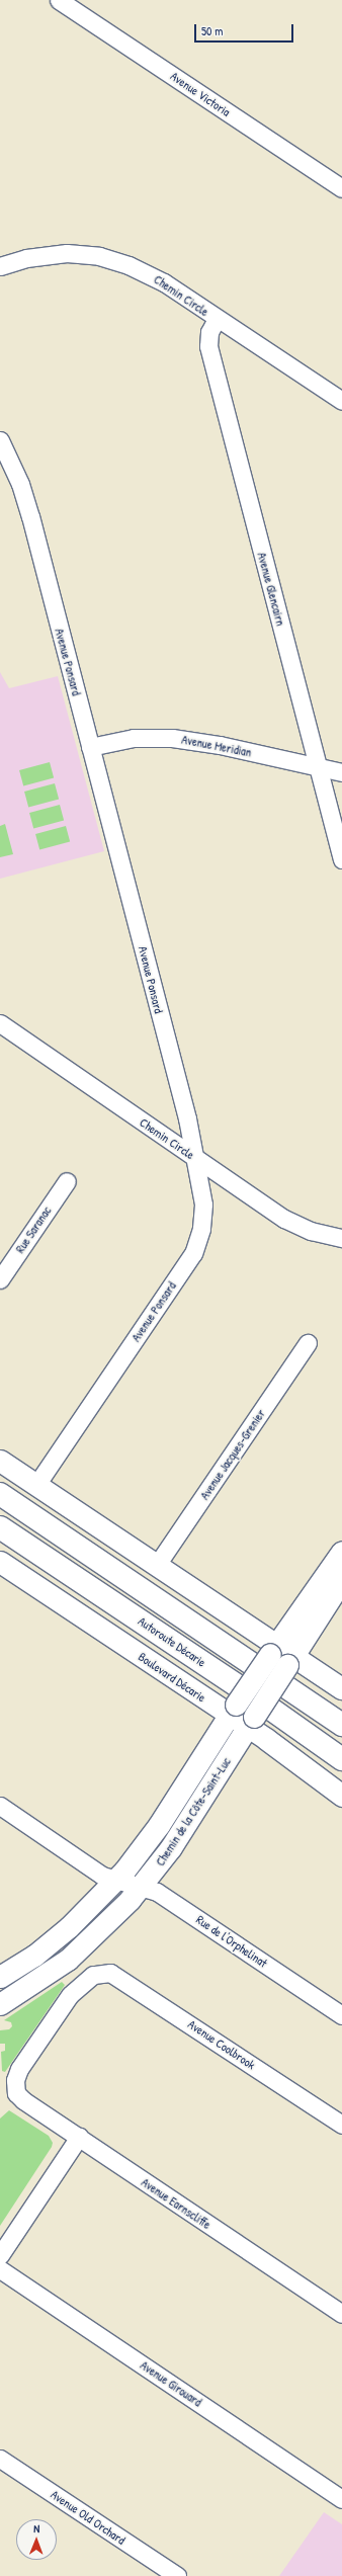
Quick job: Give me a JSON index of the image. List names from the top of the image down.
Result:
{
  "streets": {
    "highway": ["Autoroute Décarie"],
    "main road": ["Boulevard Décarie", "Chemin de la Côte-Saint-Luc"],
    "street": [
      "Avenue Victoria",
      "Chemin Circle",
      "Avenue Glencairn",
      "Avenue Ponsard",
      "Avenue Meridian",
      "Rue Saranac",
      "Avenue Jacques-Grenier",
      "Rue de l'Orphelinat",
      "Avenue Coolbrook",
      "Avenue Earnscliffe",
      "Avenue Girouard",
      "Avenue Old Orchard"
    ]
  },
  "crossings": [
    ["Chemin Circle", "Avenue Glencairn"],
    ["Chemin Circle", "Avenue Ponsard"],
    ["Avenue Glencairn", "Avenue Meridian"],
    ["Avenue Ponsard", "Avenue Meridian"],
    ["Boulevard Décarie", "Chemin de la Côte-Saint-Luc"],
    ["Chemin de la Côte-Saint-Luc", "Rue de l'Orphelinat"],
    ["Avenue Coolbrook", "Avenue Earnscliffe"]
  ],
  "scale_bar": "50 m",
  "north": "top"
}
